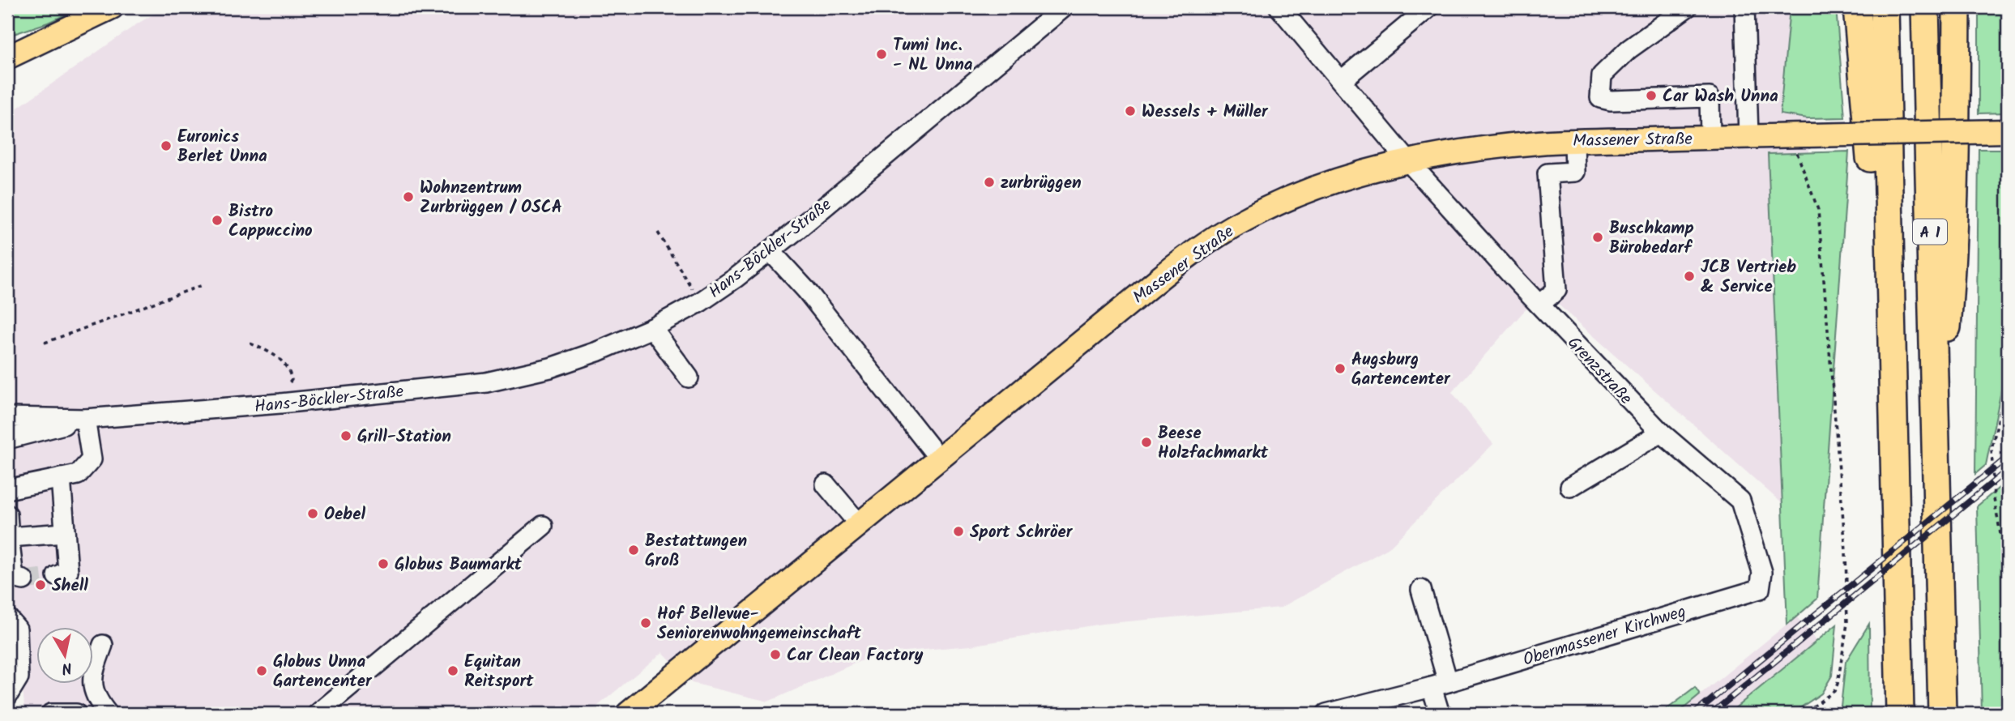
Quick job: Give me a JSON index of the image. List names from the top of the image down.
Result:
{
  "streets": {
    "highway": ["A 1"],
    "main road": ["Massener Straße"],
    "street": ["Hans-Böckler-Straße", "Grenzstraße", "Obermassener Kirchweg"]
  },
  "crossings": [
    ["Massener Straße", "Grenzstraße"],
    ["Grenzstraße", "Obermassener Kirchweg"]
  ],
  "places": [
    "Tumi Inc. - NL Unna",
    "Car Wash Unna",
    "Wessels + Müller",
    "Euronics Berlet Unna",
    "zurbrüggen",
    "Wohnzentrum Zurbrüggen / OSCA",
    "Bistro Cappuccino",
    "Buschkamp Bürobedarf",
    "JCB Vertrieb & Service",
    "Augsburg Gartencenter",
    "Grill-Station",
    "Beese Holzfachmarkt",
    "Oebel",
    "Sport Schröer",
    "Bestattungen Groß",
    "Globus Baumarkt",
    "Shell",
    "Hof Bellevue- Seniorenwohngemeinschaft",
    "Car Clean Factory",
    "Globus Unna Gartencenter",
    "Equitan Reitsport"
  ],
  "north": "bottom"
}
